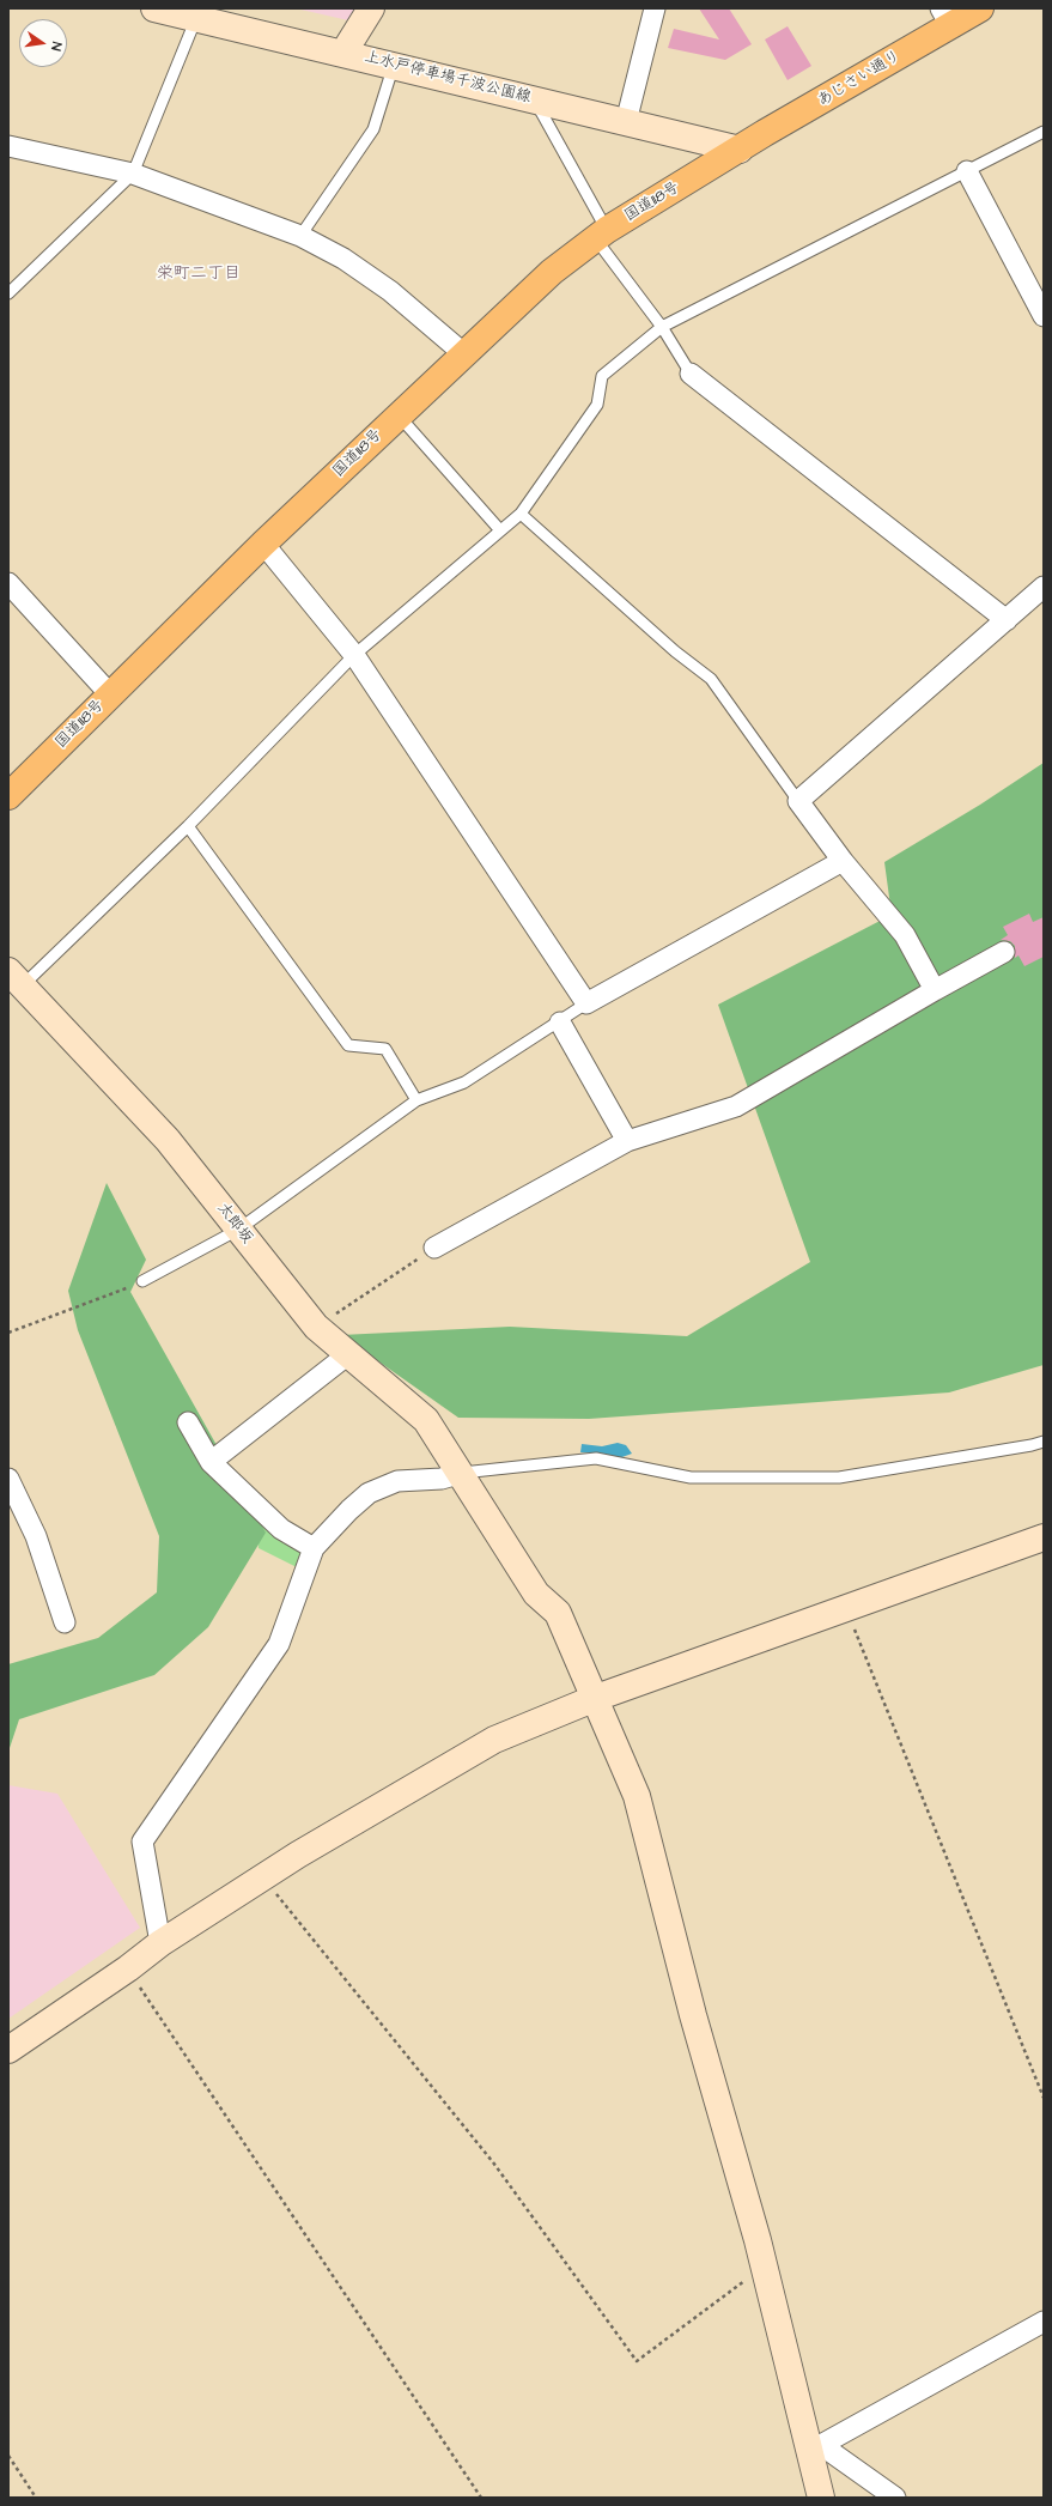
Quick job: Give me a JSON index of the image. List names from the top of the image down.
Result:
{
  "streets": {
    "highway": ["あじさい通り", "国道118号"],
    "street": ["上水戸停車場千波公園線", "太郎坂"]
  },
  "crossings": [
    ["上水戸停車場千波公園線", "あじさい通り"],
    ["上水戸停車場千波公園線", "国道118号"],
    ["あじさい通り", "国道118号"]
  ],
  "districts": ["栄町二丁目"],
  "north": "right"
}
